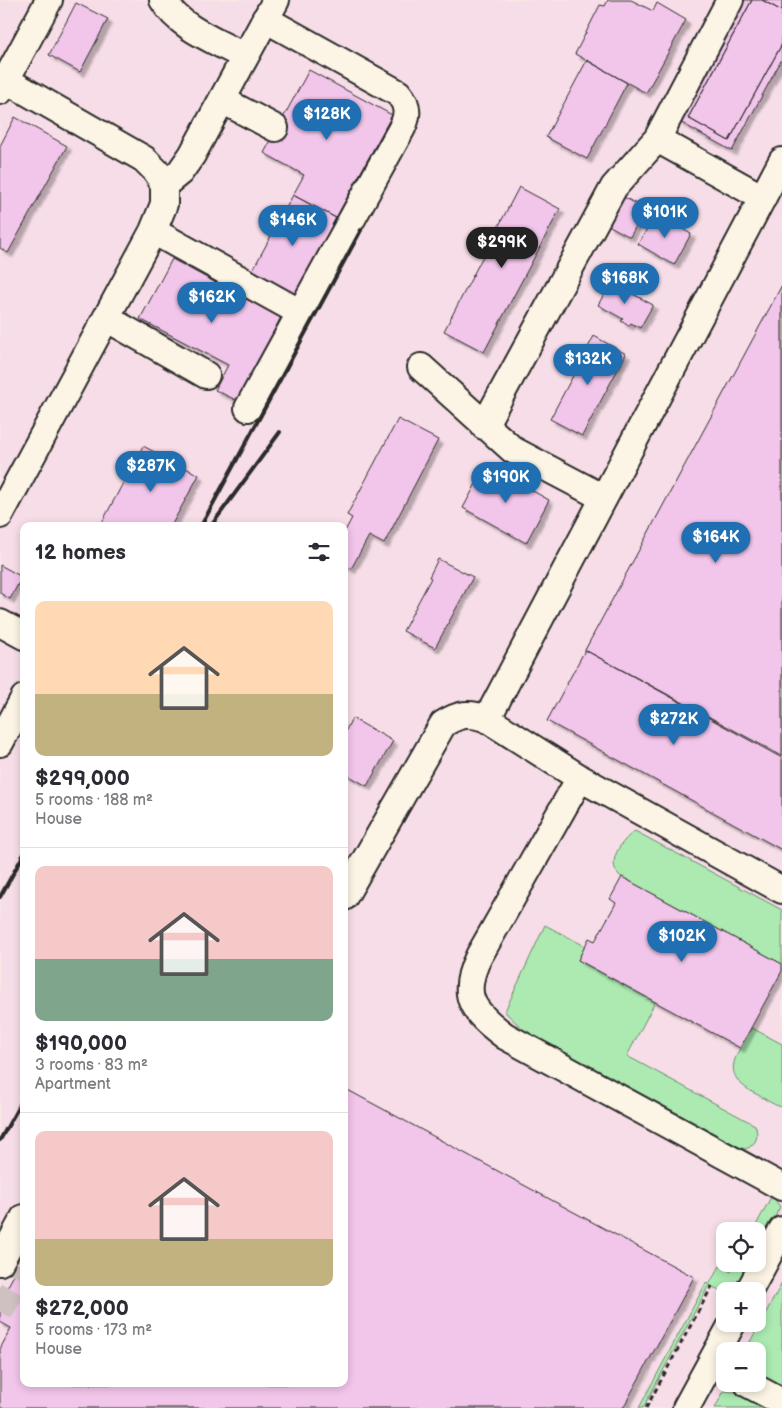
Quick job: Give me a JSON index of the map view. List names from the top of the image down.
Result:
{
  "page": {
    "price": [
      "$128K",
      "$101K",
      "$146K",
      "$299K",
      "$168K",
      "$162K",
      "$132K",
      "$287K",
      "$190K",
      "$164K",
      "$272K",
      "$102K"
    ],
    "heading": "12 homes",
    "list": [
      {
        "name": "$299,000",
        "note": "5 rooms · 188 m² · House"
      },
      {
        "name": "$190,000",
        "note": "3 rooms · 83 m² · Apartment"
      },
      {
        "name": "$272,000",
        "note": "5 rooms · 173 m² · House"
      }
    ],
    "map_buttons": ["+", "−"]
  }
}
